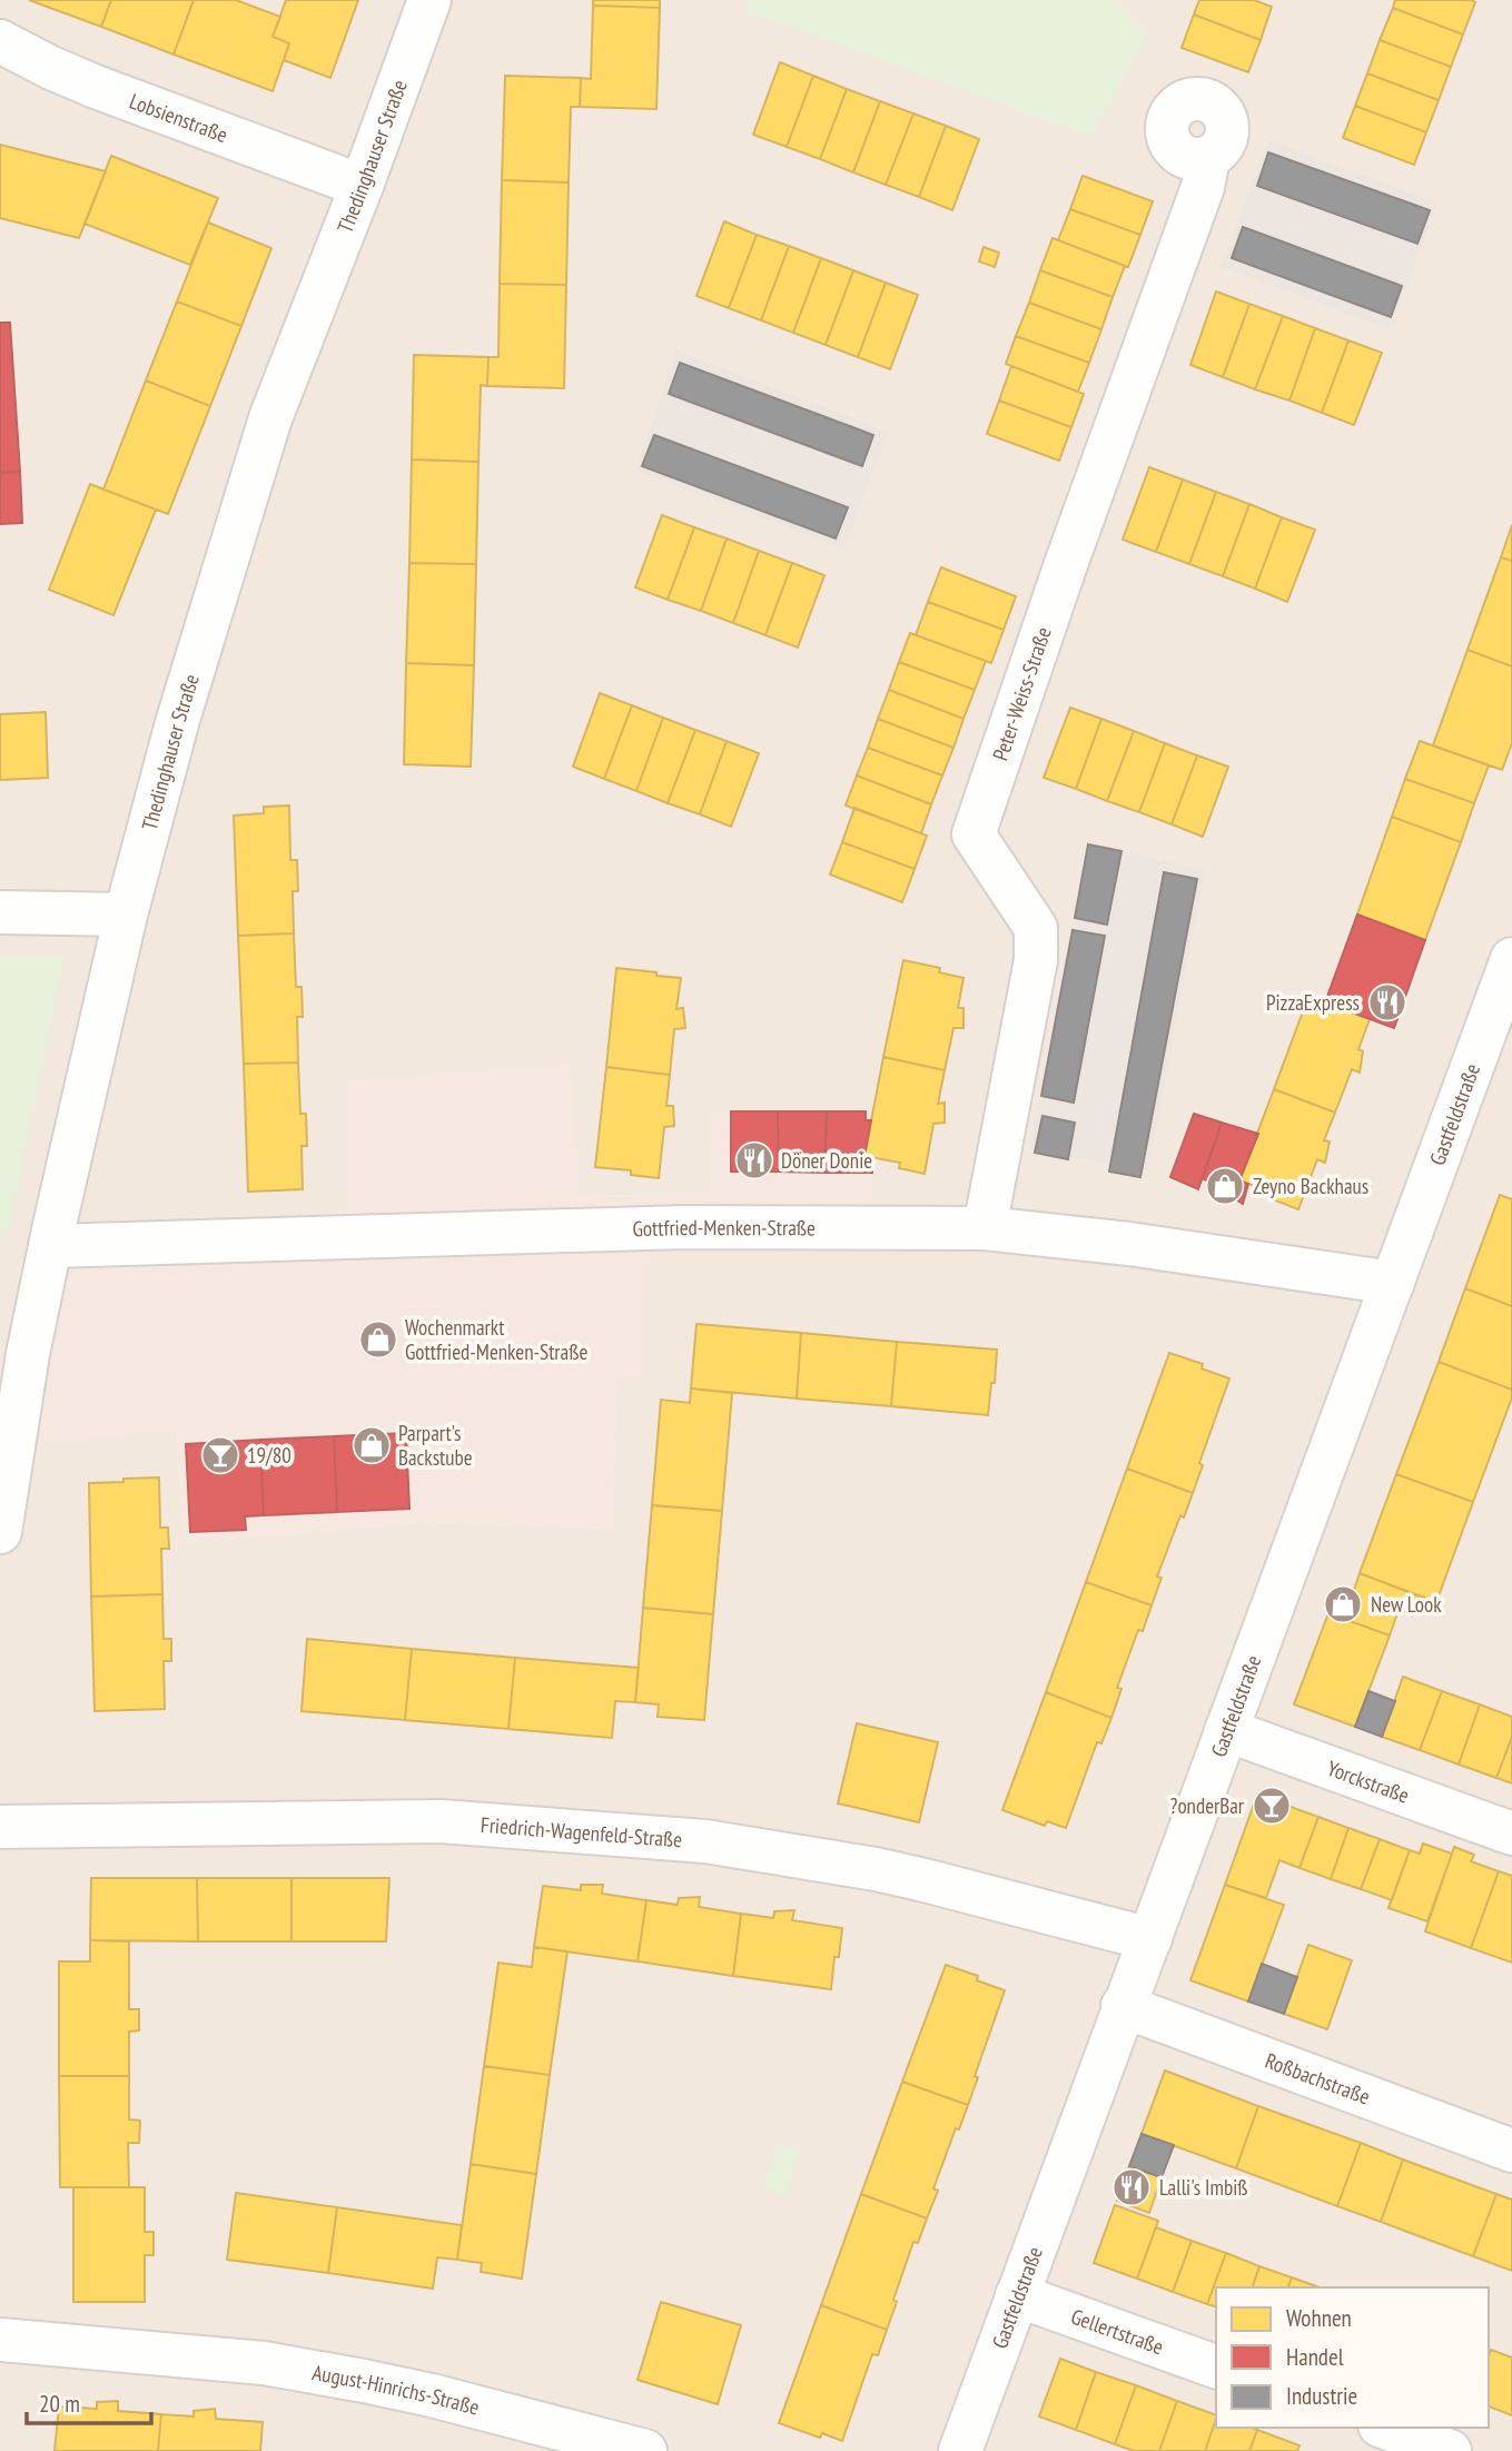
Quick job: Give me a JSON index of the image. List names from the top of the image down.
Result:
{
  "streets": {
    "street": [
      "Lobsienstraße",
      "Thedinghauser Straße",
      "Peter-Weiss-Straße",
      "Gastfeldstraße",
      "Gottfried-Menken-Straße",
      "Yorckstraße",
      "Friedrich-Wagenfeld-Straße",
      "Roßbachstraße",
      "Gellertstraße",
      "August-Hinrichs-Straße"
    ]
  },
  "crossings": [
    ["Lobsienstraße", "Thedinghauser Straße"],
    ["Thedinghauser Straße", "Gottfried-Menken-Straße"],
    ["Peter-Weiss-Straße", "Gottfried-Menken-Straße"],
    ["Gastfeldstraße", "Gottfried-Menken-Straße"],
    ["Gastfeldstraße", "Yorckstraße"],
    ["Gastfeldstraße", "Friedrich-Wagenfeld-Straße"],
    ["Gastfeldstraße", "Roßbachstraße"],
    ["Gastfeldstraße", "Gellertstraße"]
  ],
  "places": {
    "restaurant": ["PizzaExpress", "Döner Donie", "Lalli's Imbiß"],
    "shop": [
      "Zeyno Backhaus",
      "Wochenmarkt Gottfried-Menken-Straße",
      "Parpart's Backstube",
      "New Look"
    ],
    "bar": ["19/80", "?onderBar"]
  },
  "legend": ["Wohnen", "Handel", "Industrie"],
  "scale_bar": "20 m"
}
